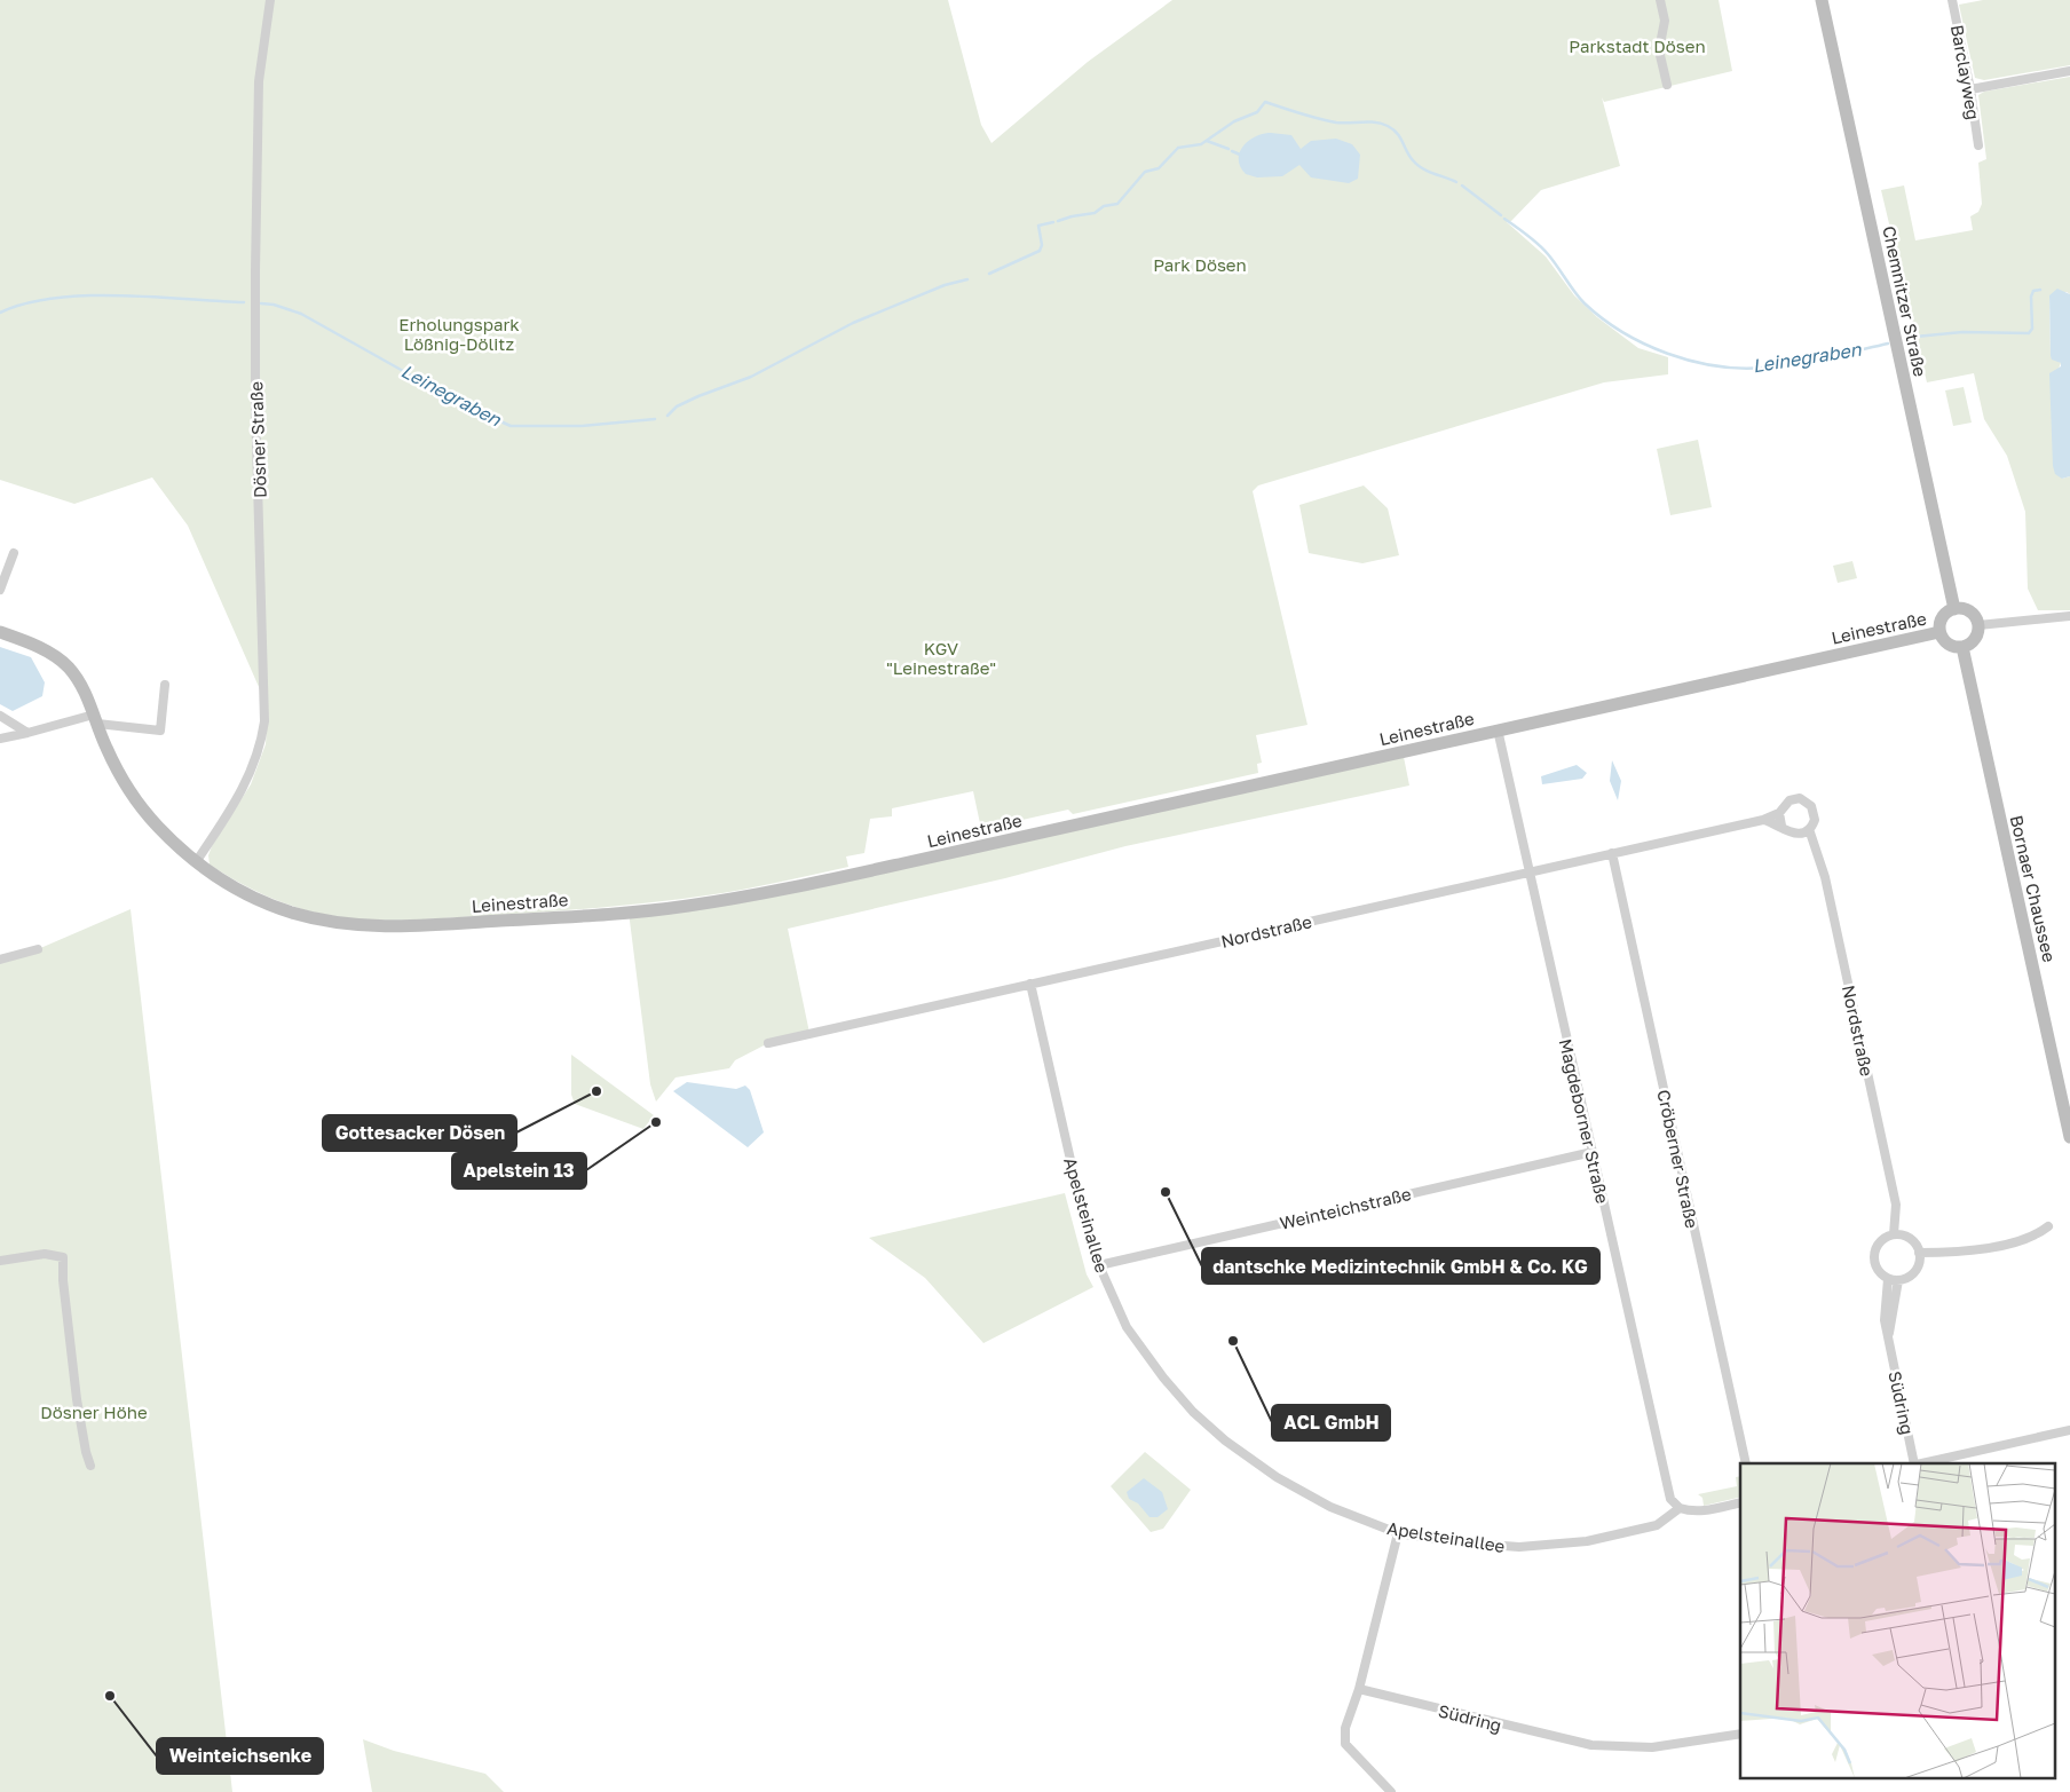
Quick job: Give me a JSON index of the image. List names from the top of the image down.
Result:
{
  "streets": {
    "main road": ["Chemnitzer Straße", "Leinestraße", "Bornaer Chaussee"],
    "street": [
      "Barclayweg",
      "Dösner Straße",
      "Nordstraße",
      "Magdeborner Straße",
      "Cröberner Straße",
      "Weinteichstraße",
      "Apelsteinallee",
      "Südring"
    ]
  },
  "crossings": [
    ["Chemnitzer Straße", "Leinestraße"],
    ["Chemnitzer Straße", "Bornaer Chaussee"],
    ["Dösner Straße", "Leinestraße"],
    ["Leinestraße", "Bornaer Chaussee"],
    ["Leinestraße", "Magdeborner Straße"],
    ["Nordstraße", "Magdeborner Straße"],
    ["Nordstraße", "Cröberner Straße"],
    ["Nordstraße", "Apelsteinallee"],
    ["Nordstraße", "Südring"],
    ["Magdeborner Straße", "Weinteichstraße"],
    ["Magdeborner Straße", "Apelsteinallee"],
    ["Weinteichstraße", "Apelsteinallee"]
  ],
  "water": ["Leinegraben"],
  "parks": [
    "Parkstadt Dösen",
    "Park Dösen",
    "Erholungspark Lößnig-Dölitz",
    "KGV \"Leinestraße\"",
    "Dösner Höhe"
  ],
  "places": [
    "Gottesacker Dösen",
    "Apelstein 13",
    "dantschke Medizintechnik GmbH & Co. KG",
    "ACL GmbH",
    "Weinteichsenke"
  ]
}
